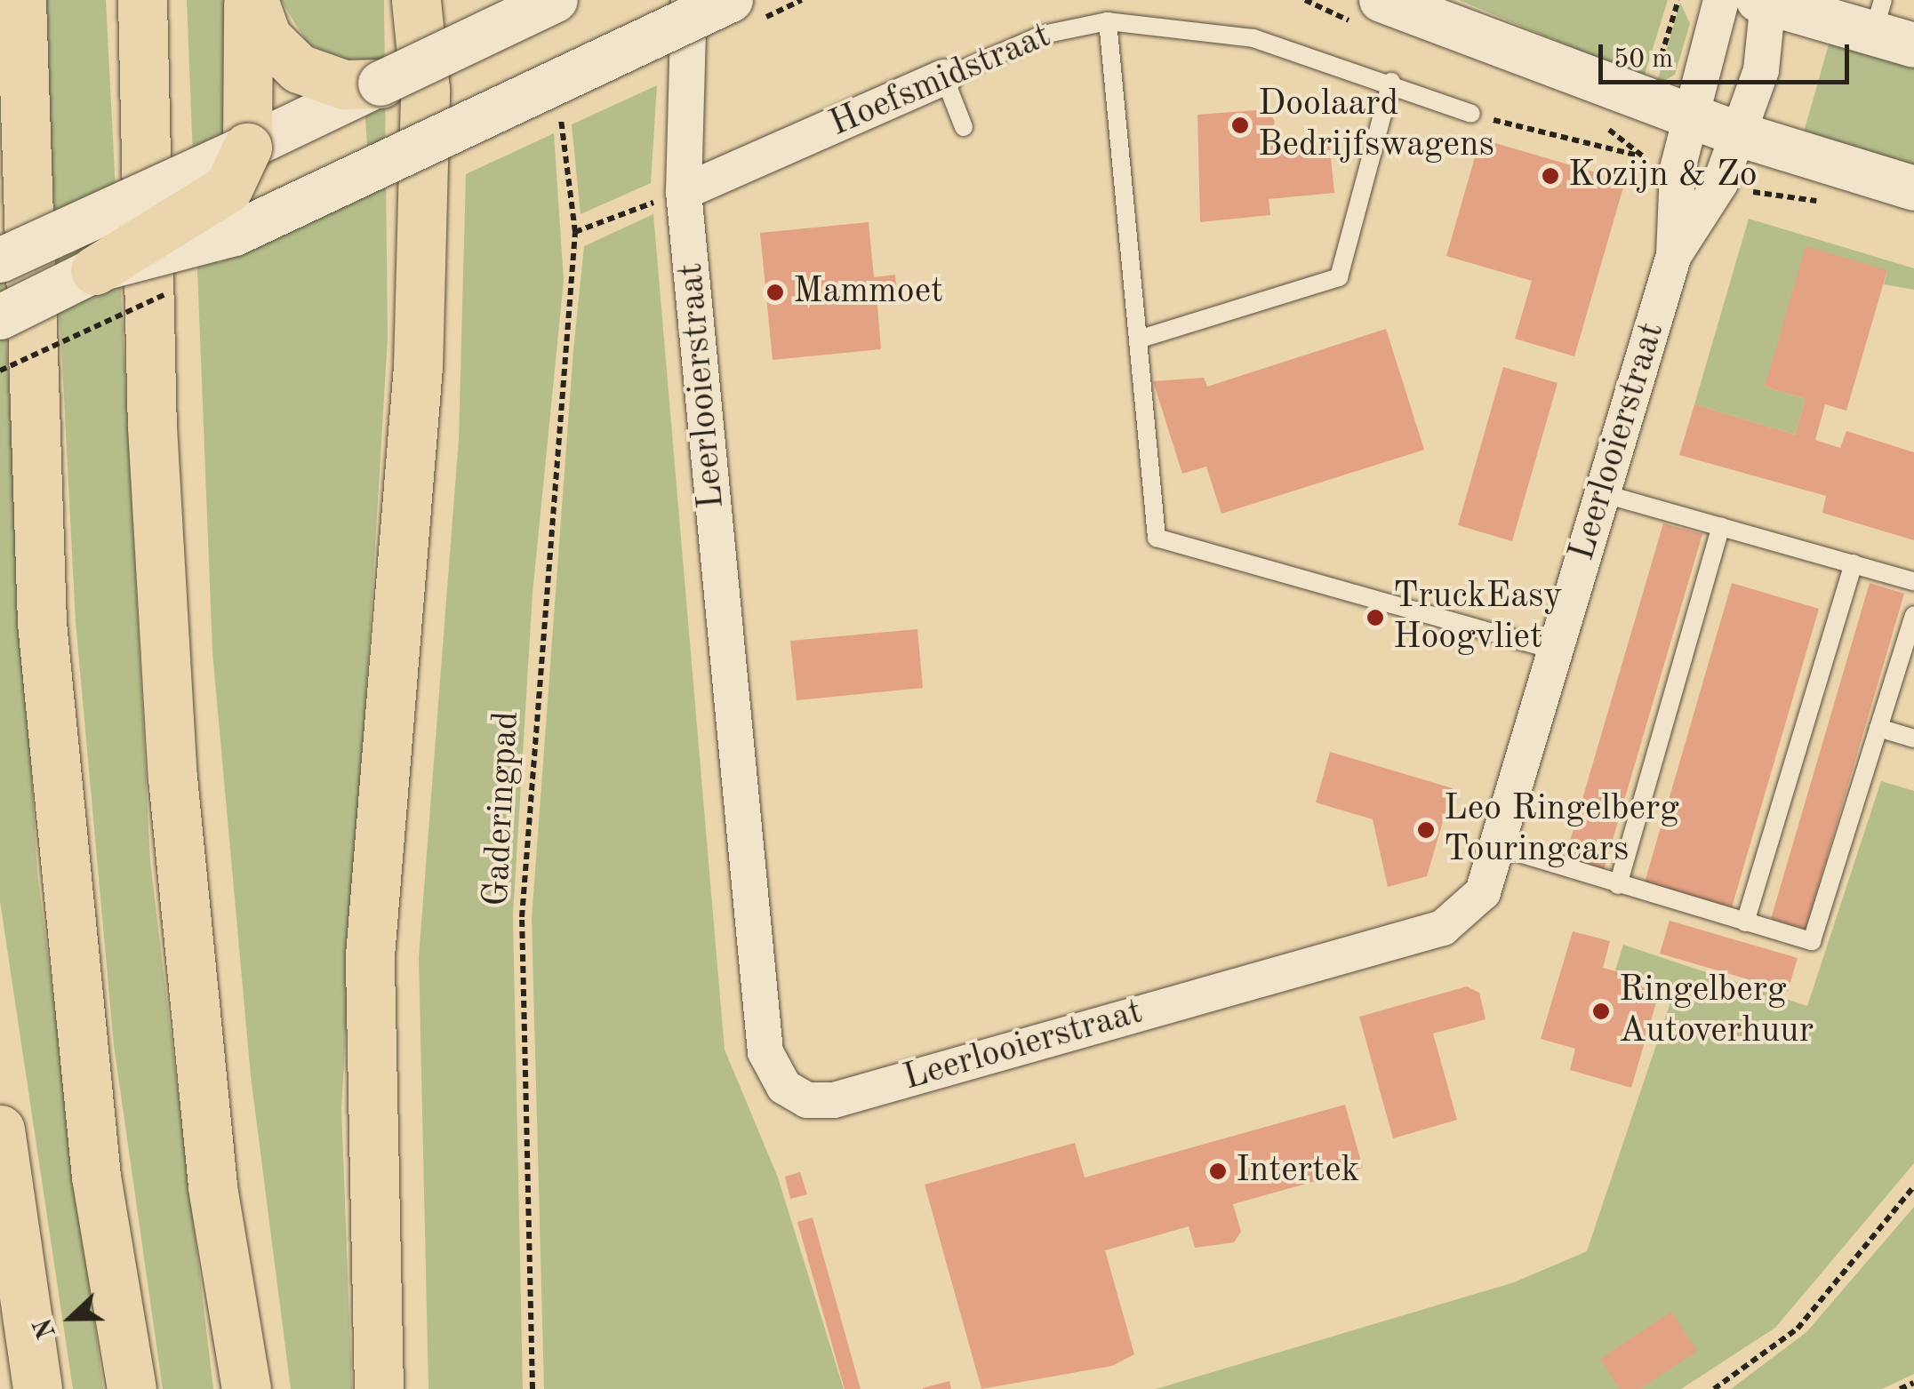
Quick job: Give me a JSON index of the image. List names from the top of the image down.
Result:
{
  "streets": {
    "street": ["Hoefsmidstraat", "Leerlooierstraat"],
    "path": ["Gaderingpad"]
  },
  "crossings": [
    ["Hoefsmidstraat", "Leerlooierstraat"],
    ["Hoefsmidstraat", "Gaderingpad"],
    ["Leerlooierstraat", "Gaderingpad"]
  ],
  "places": [
    "Doolaard Bedrijfswagens",
    "Kozijn & Zo",
    "Mammoet",
    "TruckEasy Hoogvliet",
    "Leo Ringelberg Touringcars",
    "Ringelberg Autoverhuur",
    "Intertek"
  ],
  "scale_bar": "50 m",
  "north": "left"
}
